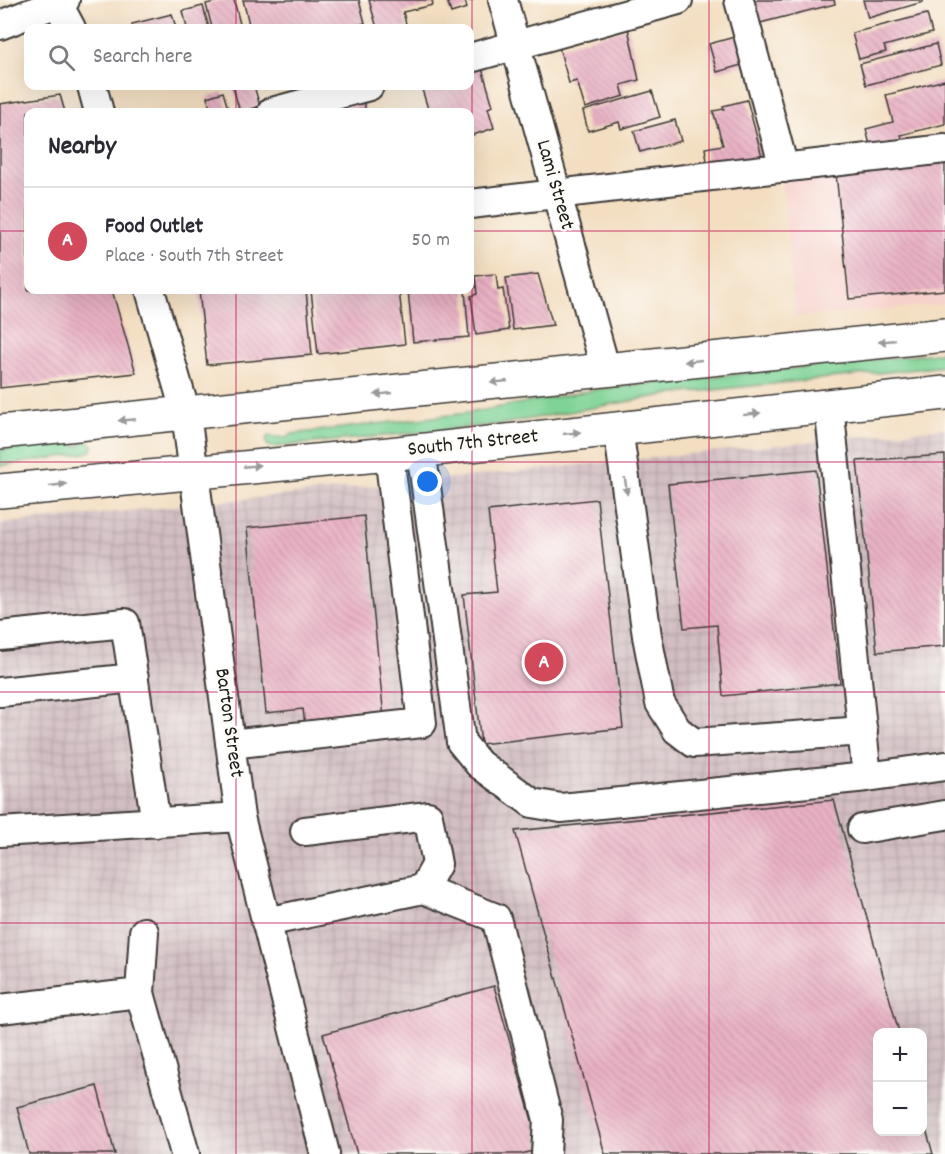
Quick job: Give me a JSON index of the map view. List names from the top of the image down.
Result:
{
  "streets": {
    "main road": ["South 7th Street"],
    "street": ["Lami Street", "Barton Street"]
  },
  "crossings": [
    ["South 7th Street", "Barton Street"]
  ],
  "page": {
    "search": "Search here",
    "heading": "Nearby",
    "list": [
      {
        "mark": "A",
        "name": "Food Outlet",
        "note": "Place · South 7th Street",
        "value": "50 m"
      }
    ],
    "pins": "A",
    "map_buttons": ["+", "−"]
  }
}
